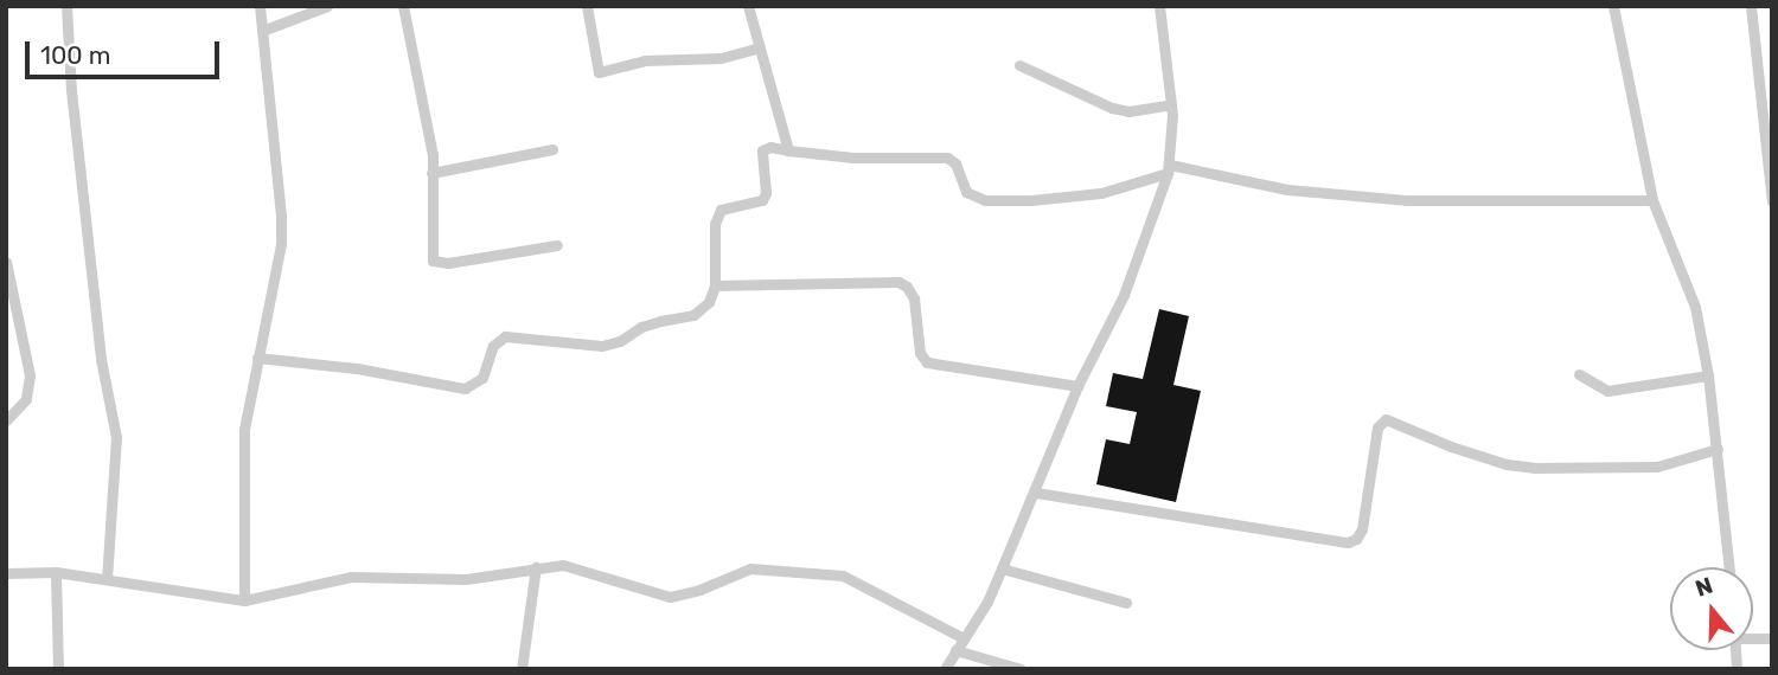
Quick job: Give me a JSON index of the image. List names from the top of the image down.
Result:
{
  "scale_bar": "100 m",
  "north": "top"
}
